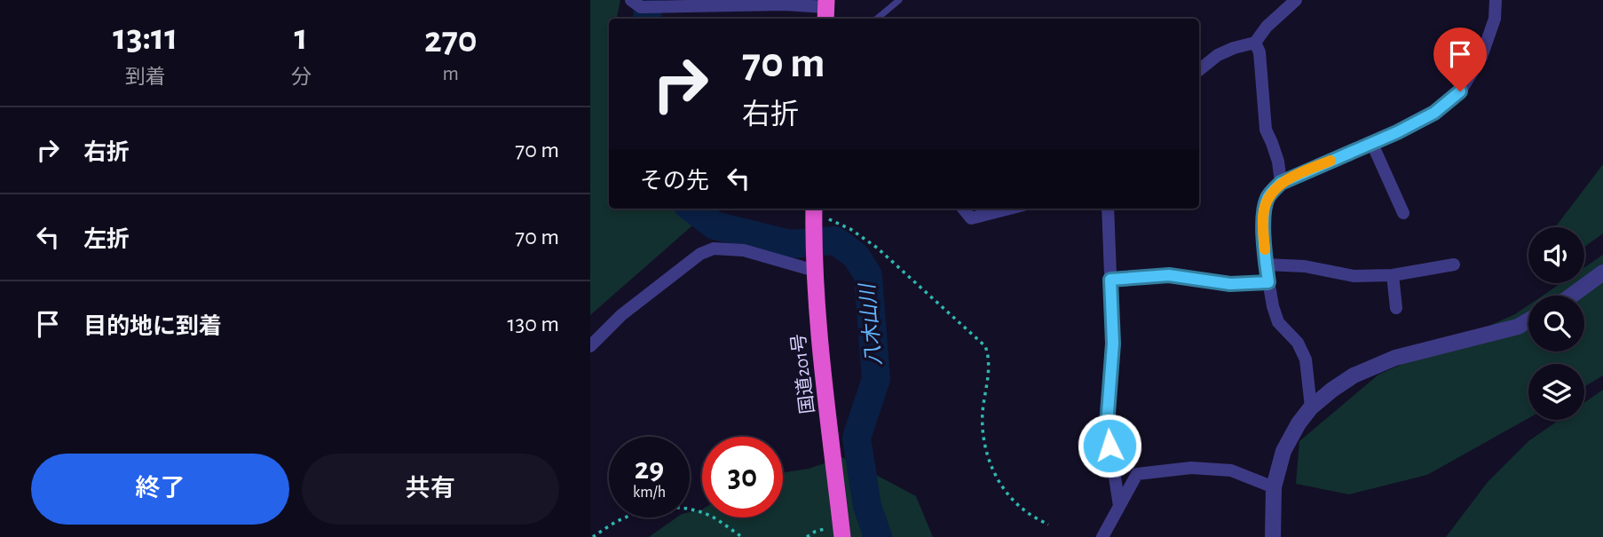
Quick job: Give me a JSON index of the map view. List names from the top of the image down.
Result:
{
  "streets": {
    "highway": ["国道201号"]
  },
  "water": ["八木山川"],
  "page": {
    "eta": [
      "13:11",
      "到着",
      "1",
      "分",
      "270",
      "m"
    ],
    "turn": ["70 m", "右折"],
    "list": [
      {
        "name": "右折",
        "value": "70 m"
      },
      {
        "name": "左折",
        "value": "70 m"
      },
      {
        "name": "目的地に到着",
        "value": "130 m"
      }
    ],
    "then": "その先",
    "speed": "29 km/h",
    "limit": "30",
    "buttons": ["終了", "共有"]
  }
}
